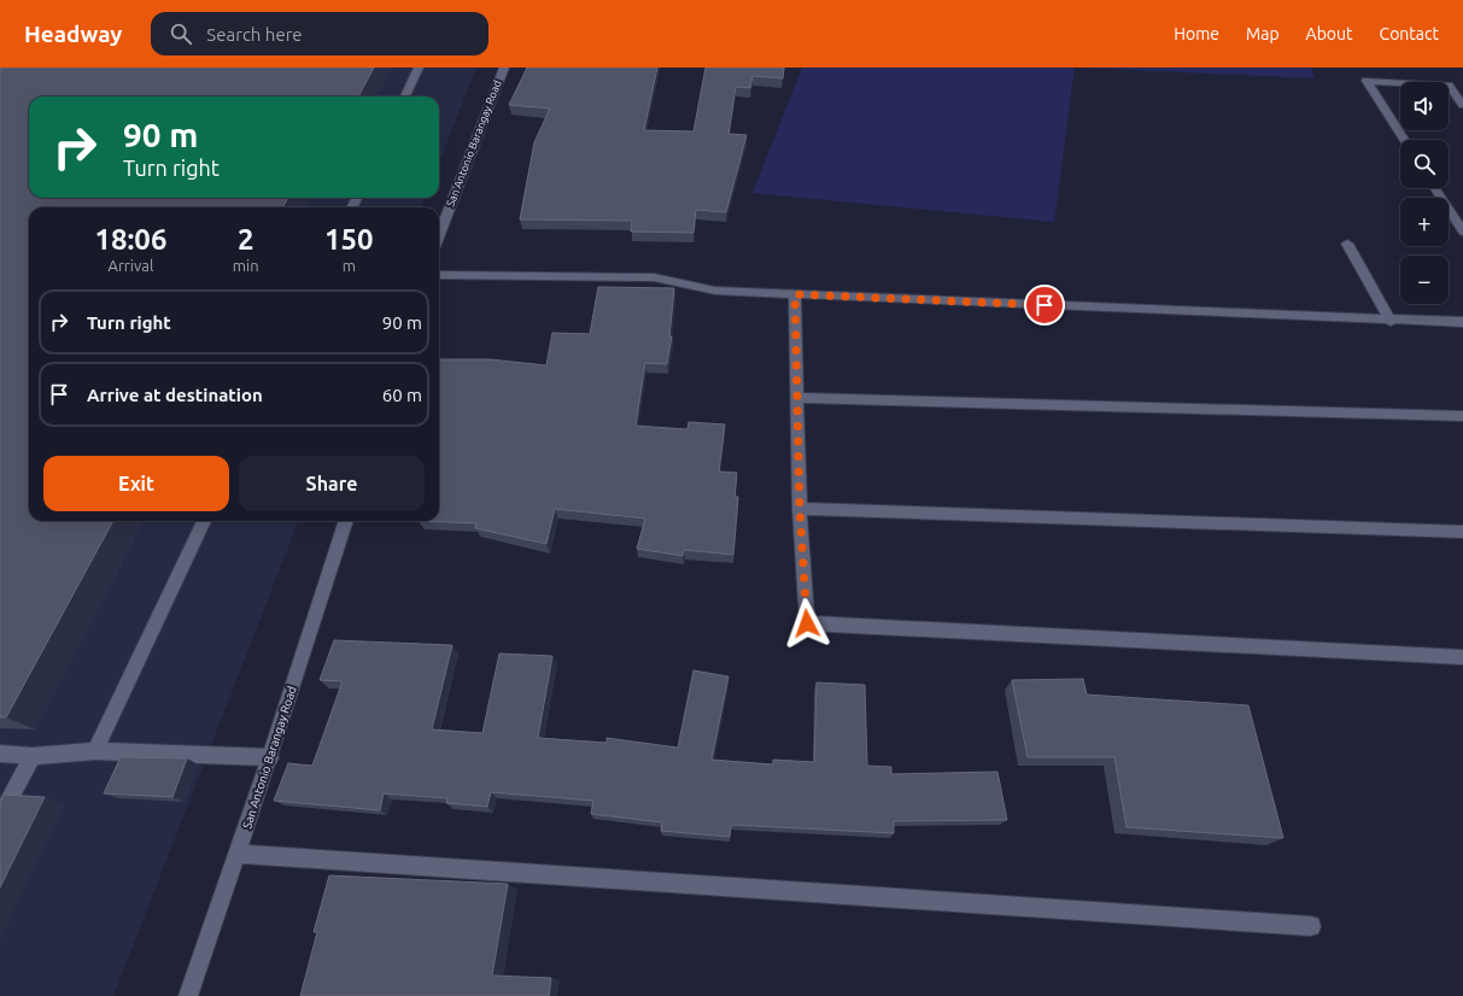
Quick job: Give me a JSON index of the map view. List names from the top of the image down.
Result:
{
  "streets": {
    "street": ["San Antonio Barangay Road"]
  },
  "page": {
    "header": "Headway",
    "search": "Search here",
    "nav": [
      "Home",
      "Map",
      "About",
      "Contact"
    ],
    "map_buttons": ["+", "−"],
    "turn": ["90 m", "Turn right"],
    "eta": [
      "18:06",
      "Arrival",
      "2",
      "min",
      "150",
      "m"
    ],
    "list": [
      {
        "name": "Turn right",
        "value": "90 m"
      },
      {
        "name": "Arrive at destination",
        "value": "60 m"
      }
    ],
    "buttons": ["Exit", "Share"]
  }
}
